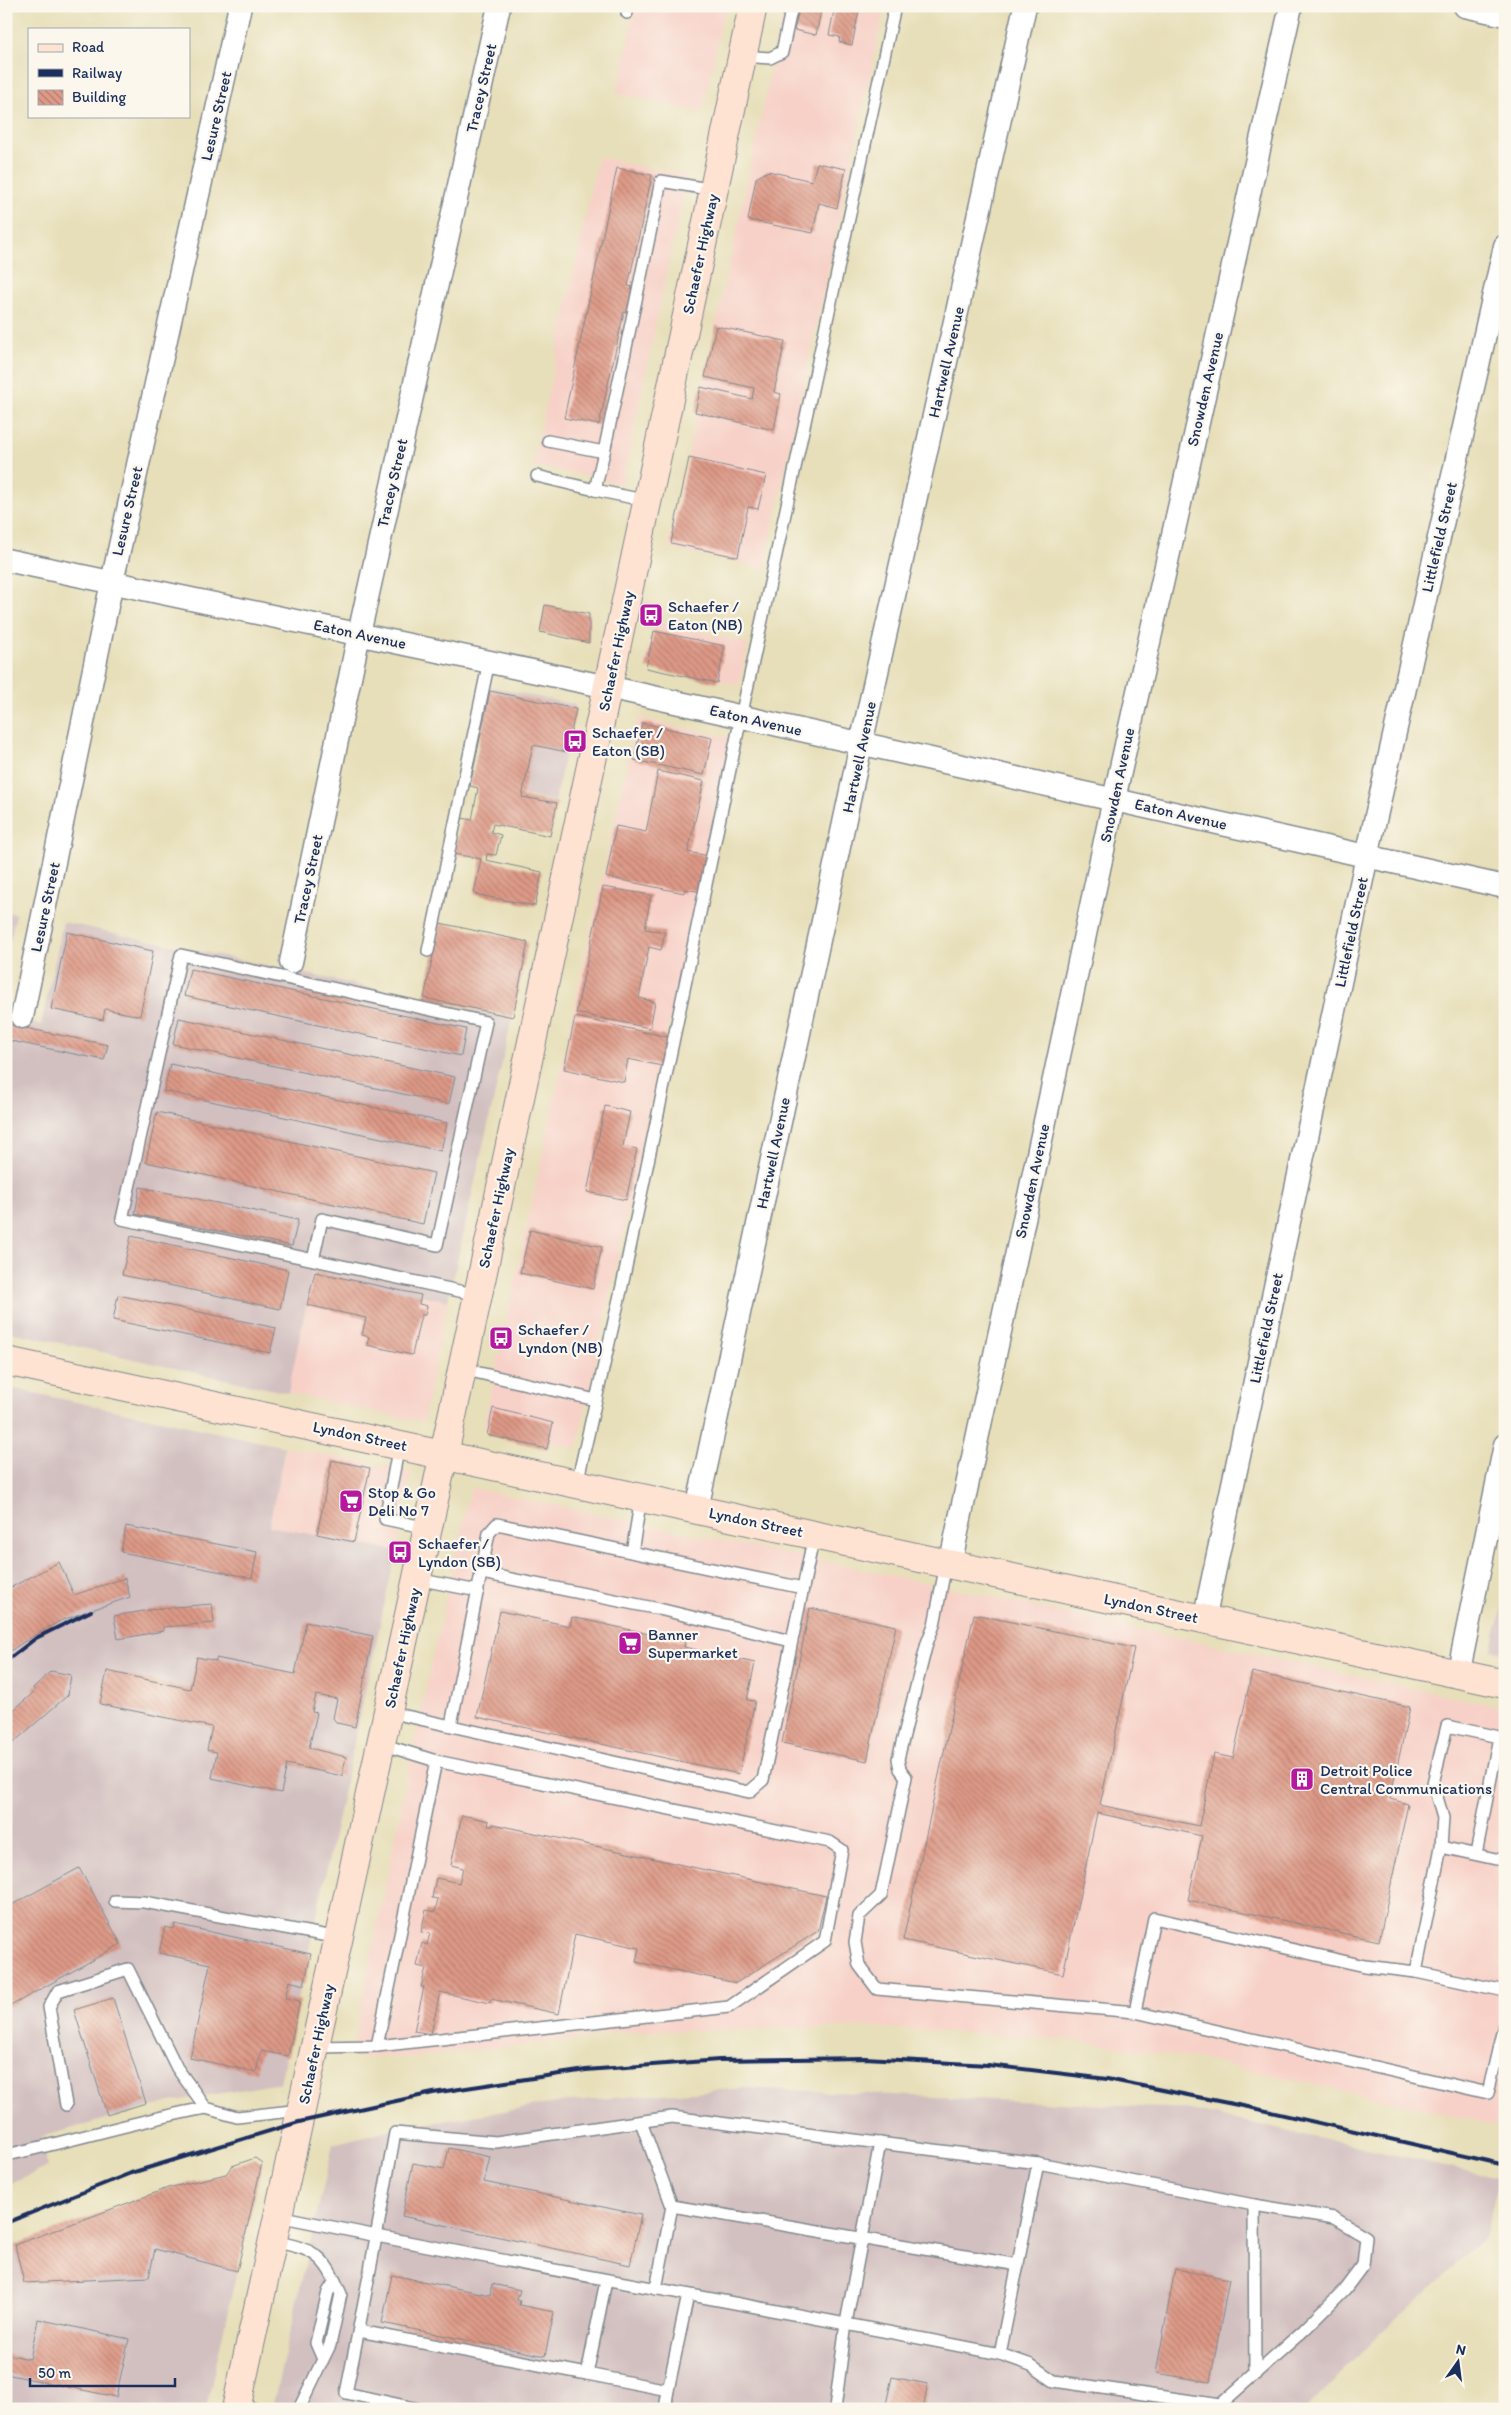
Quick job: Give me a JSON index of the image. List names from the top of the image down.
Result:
{
  "streets": {
    "street": [
      "Tracey Street",
      "Lesure Street",
      "Schaefer Highway",
      "Hartwell Avenue",
      "Snowden Avenue",
      "Littlefield Street",
      "Eaton Avenue",
      "Lyndon Street"
    ]
  },
  "crossings": [
    ["Tracey Street", "Eaton Avenue"],
    ["Lesure Street", "Eaton Avenue"],
    ["Schaefer Highway", "Eaton Avenue"],
    ["Schaefer Highway", "Lyndon Street"],
    ["Hartwell Avenue", "Eaton Avenue"],
    ["Hartwell Avenue", "Lyndon Street"],
    ["Snowden Avenue", "Eaton Avenue"],
    ["Snowden Avenue", "Lyndon Street"],
    ["Littlefield Street", "Eaton Avenue"],
    ["Littlefield Street", "Lyndon Street"]
  ],
  "places": {
    "bus stop": [
      "Schaefer / Eaton (NB)",
      "Schaefer / Eaton (SB)",
      "Schaefer / Lyndon (NB)",
      "Schaefer / Lyndon (SB)"
    ],
    "supermarket": ["Stop & Go Deli No 7", "Banner Supermarket"],
    "building": ["Detroit Police Central Communications"]
  },
  "legend": ["Road", "Railway", "Building"],
  "scale_bar": "50 m",
  "north": "top"
}
